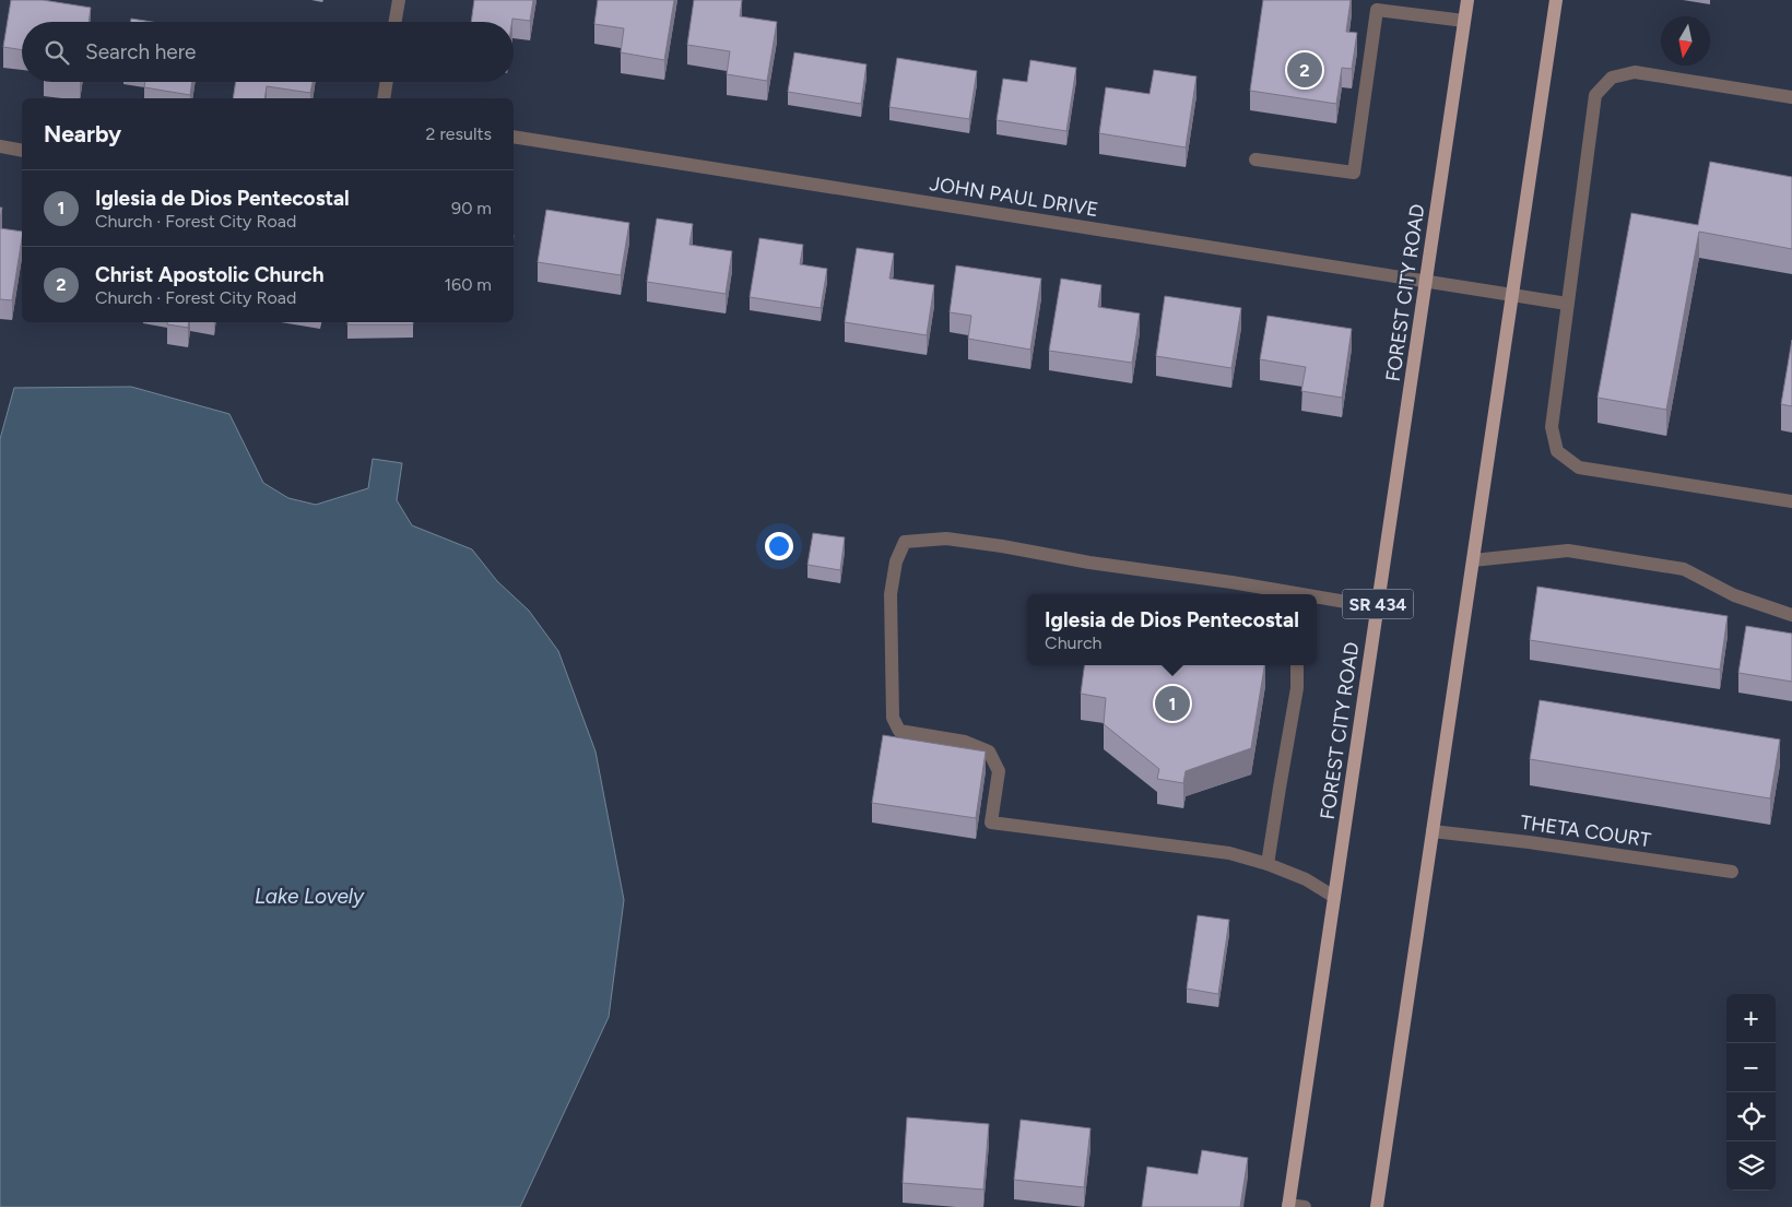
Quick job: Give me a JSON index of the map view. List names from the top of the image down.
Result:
{
  "streets": {
    "main road": ["FOREST CITY ROAD", "SR 434"],
    "street": ["JOHN PAUL DRIVE", "THETA COURT"]
  },
  "crossings": [
    ["JOHN PAUL DRIVE", "FOREST CITY ROAD"]
  ],
  "water": ["Lake Lovely"],
  "north": "bottom",
  "page": {
    "search": "Search here",
    "pins": ["2", "1"],
    "heading": ["Nearby", "2 results"],
    "list": [
      {
        "mark": "1",
        "name": "Iglesia de Dios Pentecostal",
        "note": "Church · Forest City Road",
        "value": "90 m"
      },
      {
        "mark": "2",
        "name": "Christ Apostolic Church",
        "note": "Church · Forest City Road",
        "value": "160 m"
      }
    ],
    "popup": ["Iglesia de Dios Pentecostal", "Church"],
    "map_buttons": ["+", "−"]
  }
}
